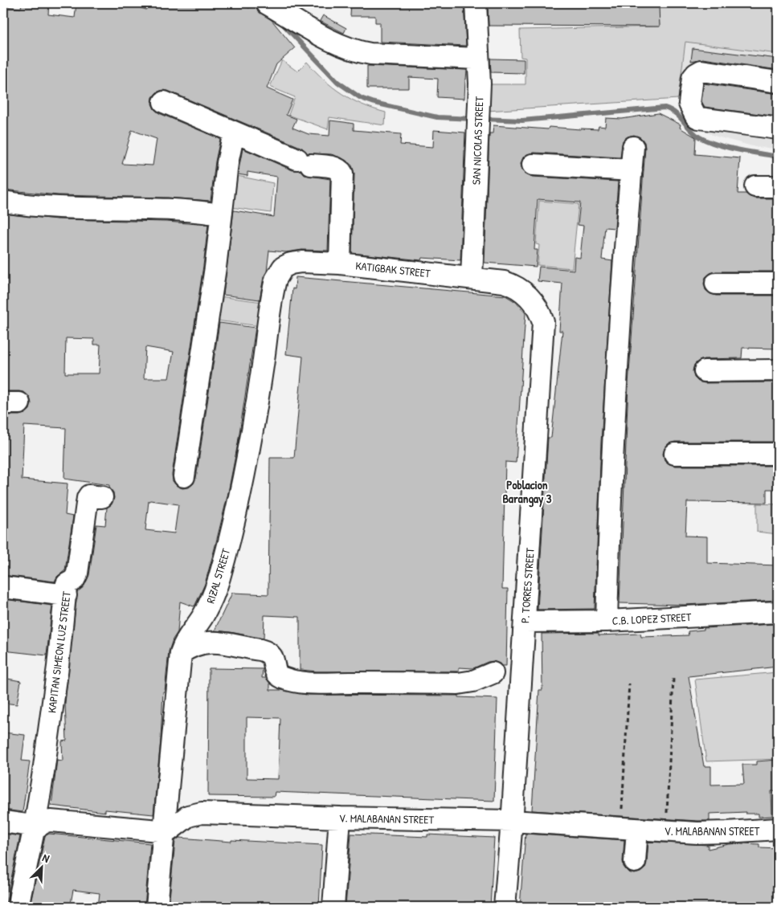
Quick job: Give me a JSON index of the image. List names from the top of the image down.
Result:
{
  "streets": {
    "street": [
      "SAN NICOLAS STREET",
      "KATIGBAK STREET",
      "RIZAL STREET",
      "P. TORRES STREET",
      "C.B. LOPEZ STREET",
      "KAPITAN SIMEON LUZ STREET",
      "V. MALABANAN STREET"
    ]
  },
  "crossings": [
    ["SAN NICOLAS STREET", "KATIGBAK STREET"],
    ["KATIGBAK STREET", "RIZAL STREET"],
    ["KATIGBAK STREET", "P. TORRES STREET"],
    ["RIZAL STREET", "V. MALABANAN STREET"],
    ["P. TORRES STREET", "C.B. LOPEZ STREET"],
    ["P. TORRES STREET", "V. MALABANAN STREET"]
  ],
  "districts": ["Poblacion Barangay 3"],
  "north": "top right"
}
